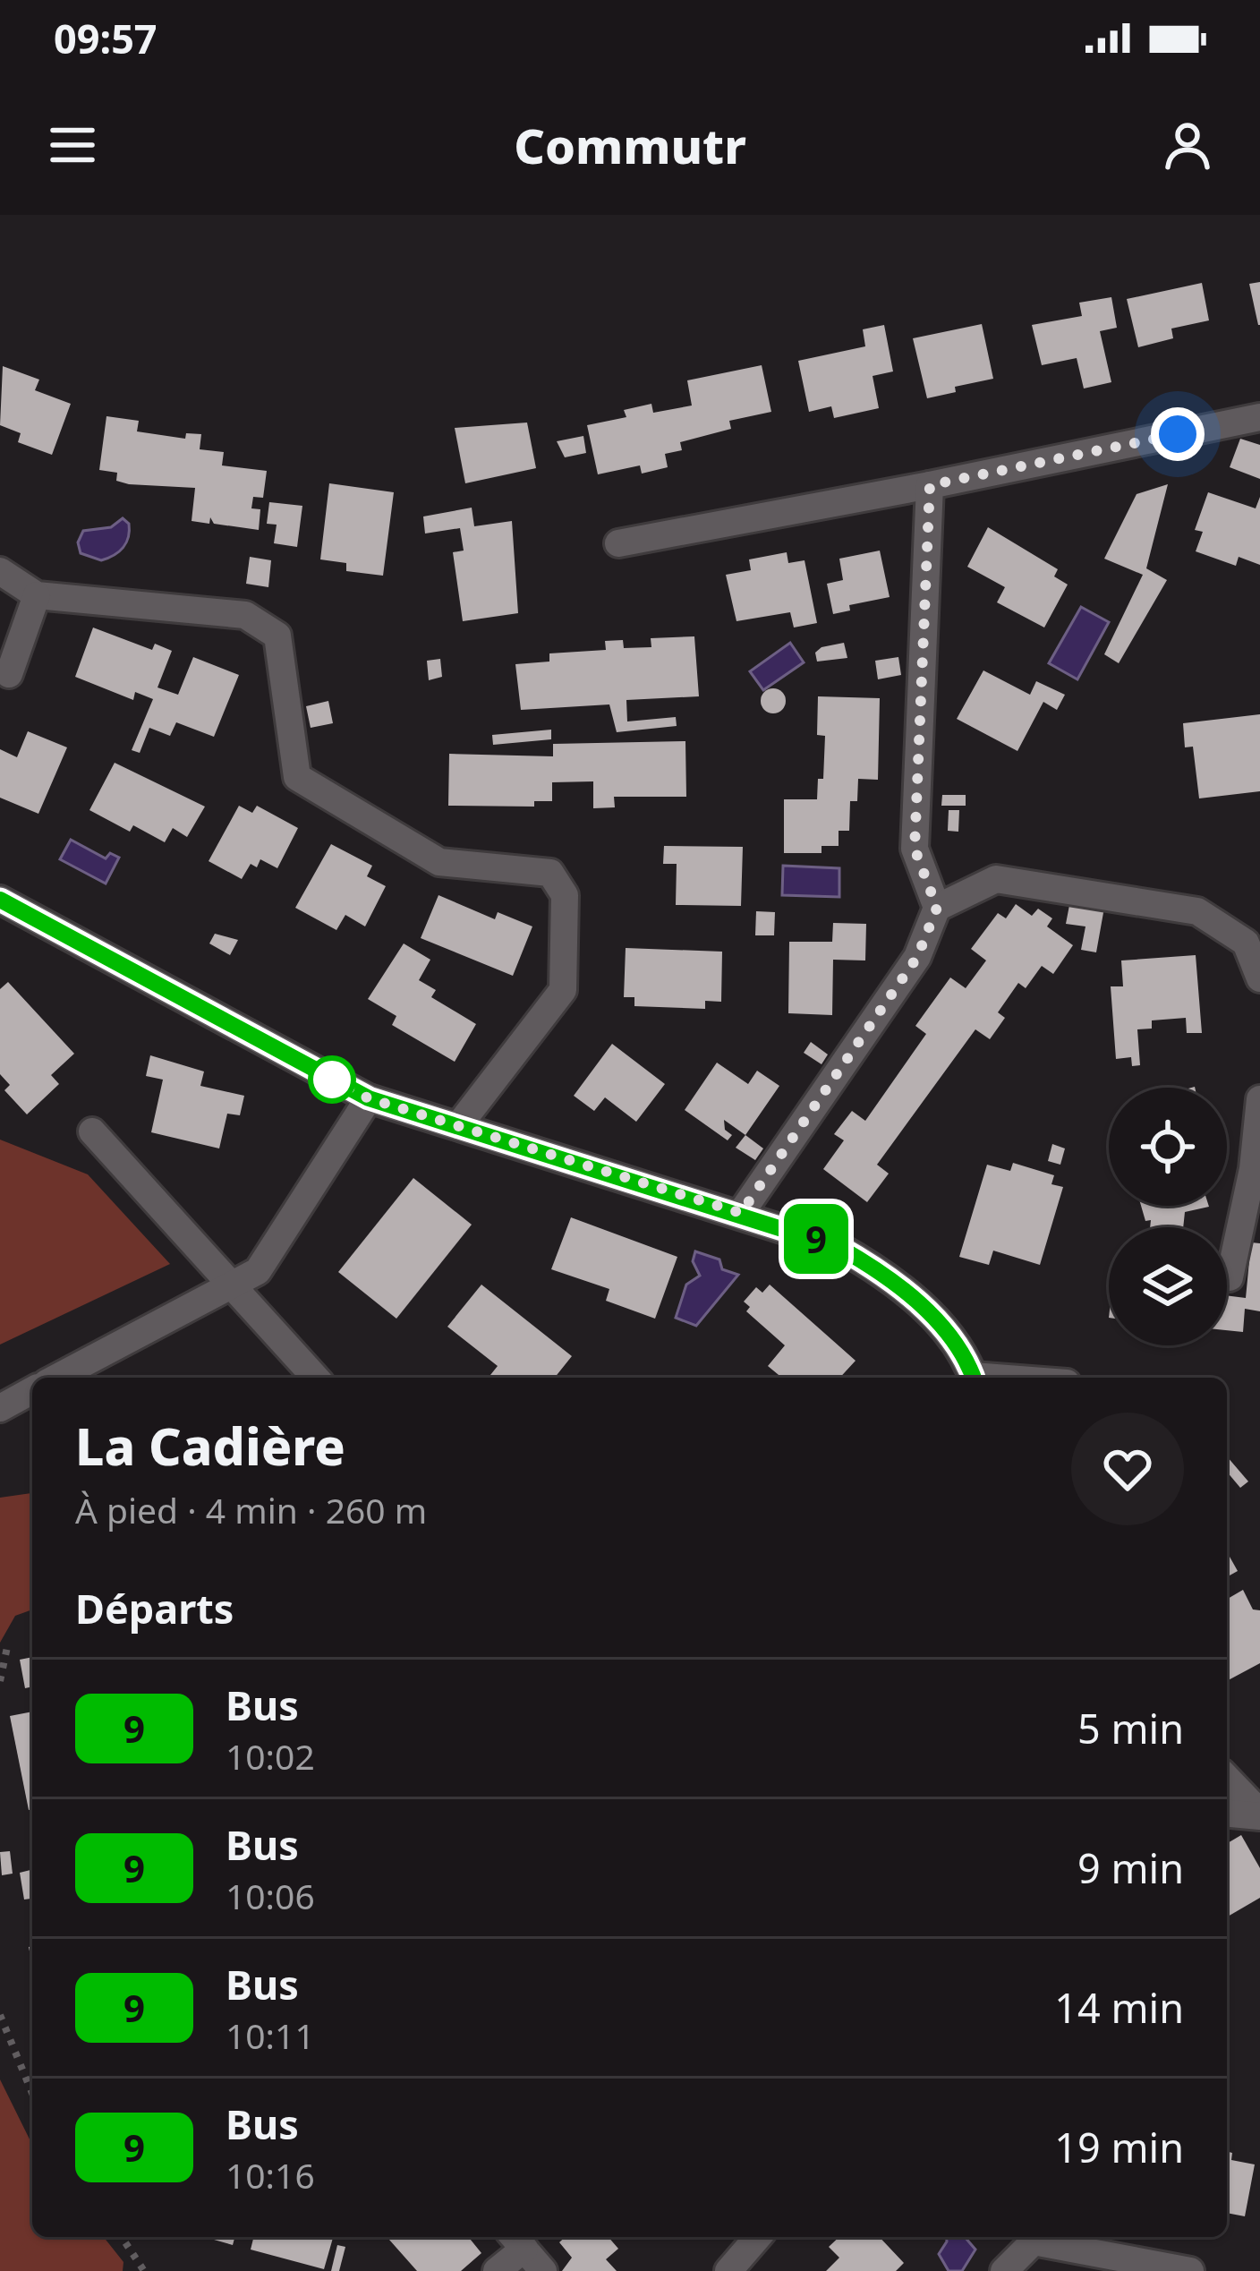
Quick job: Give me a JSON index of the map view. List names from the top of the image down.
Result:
{
  "lines": ["bus line 9"],
  "page": {
    "status": "09:57",
    "header": "Commutr",
    "on_map": "9",
    "heading": [
      ["La Cadière", "À pied · 4 min · 260 m"],
      "Départs"
    ],
    "list": [
      {
        "mark": "9",
        "name": "Bus",
        "note": "10:02",
        "value": "5 min"
      },
      {
        "mark": "9",
        "name": "Bus",
        "note": "10:06",
        "value": "9 min"
      },
      {
        "mark": "9",
        "name": "Bus",
        "note": "10:11",
        "value": "14 min"
      },
      {
        "mark": "9",
        "name": "Bus",
        "note": "10:16",
        "value": "19 min"
      }
    ]
  }
}
